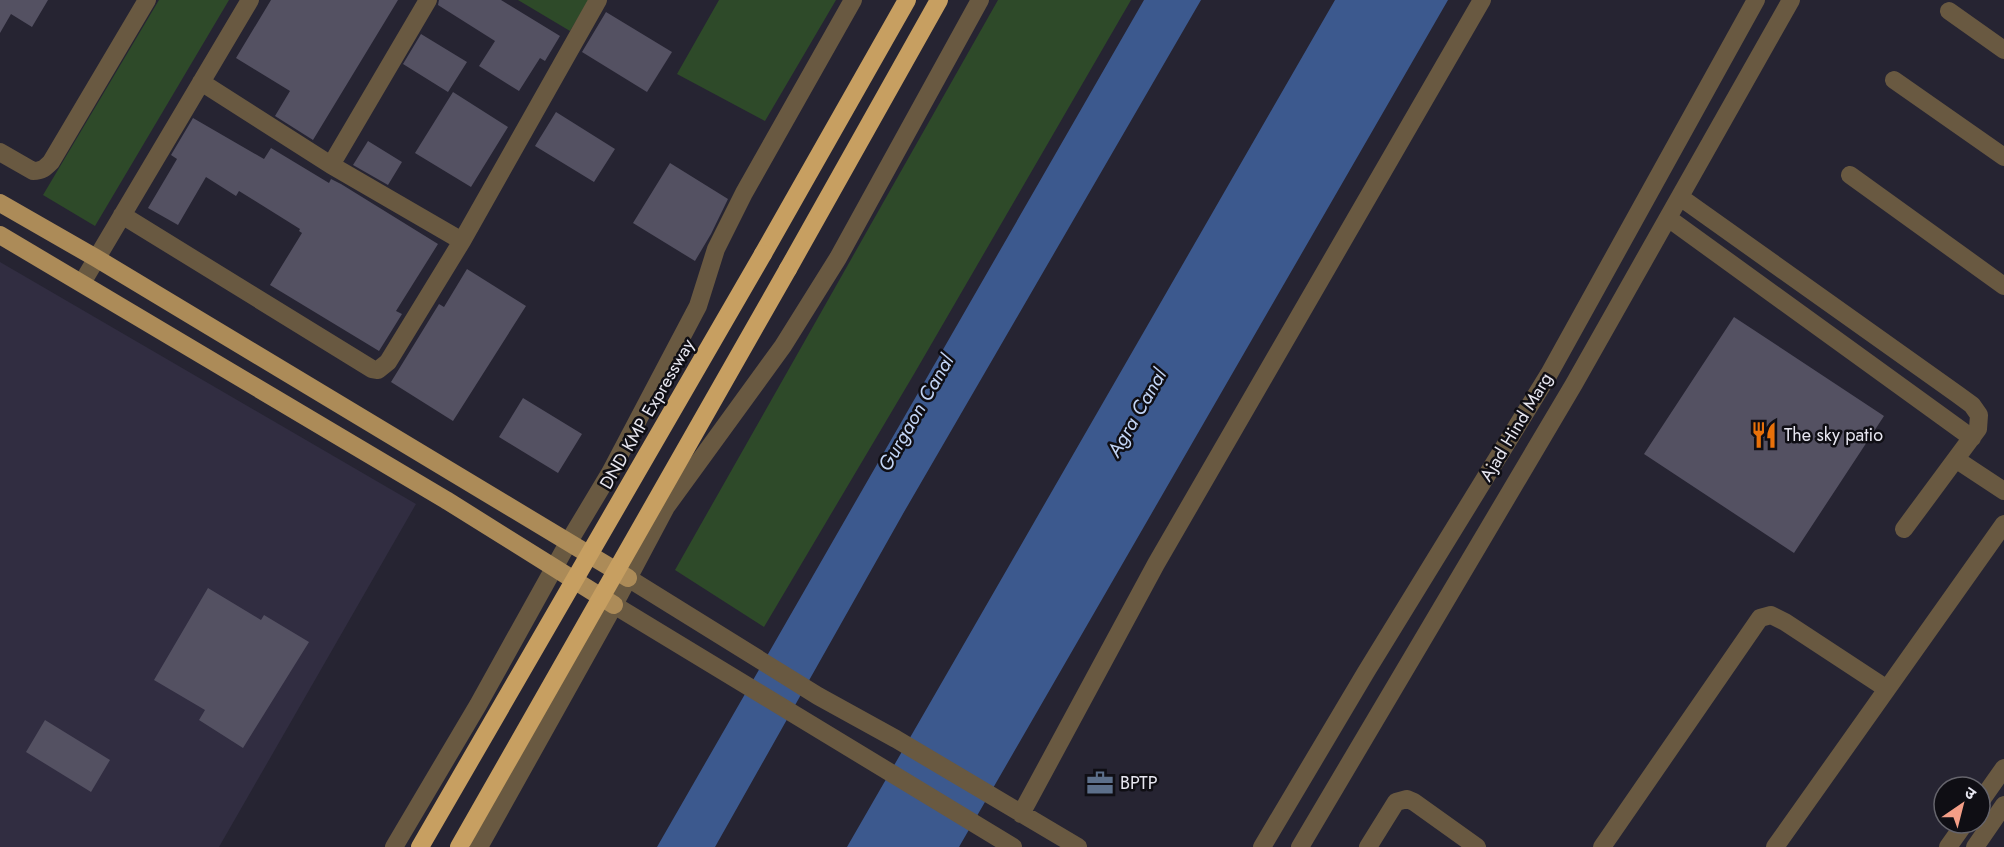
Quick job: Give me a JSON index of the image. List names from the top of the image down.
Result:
{
  "streets": {
    "highway": ["DND KMP Expressway"],
    "street": ["Ajad Hind Marg"]
  },
  "water": ["Gurgaon Canal", "Agra Canal"],
  "places": {
    "restaurant": ["The sky patio"],
    "office": ["BPTP"]
  },
  "north": "top right"
}
